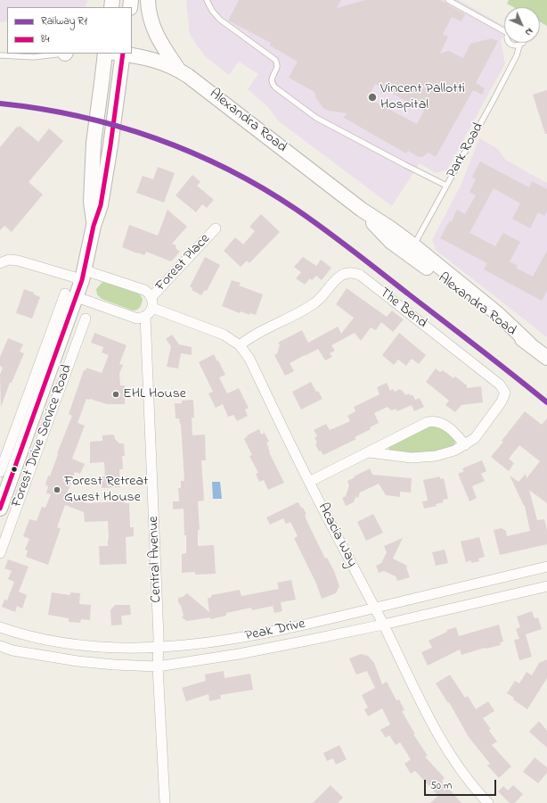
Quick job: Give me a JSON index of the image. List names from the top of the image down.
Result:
{
  "streets": {
    "main road": ["Alexandra Road"],
    "street": [
      "Forest Place",
      "The Bend",
      "Forest Drive Service Road",
      "Acacia Way",
      "Central Avenue",
      "Peak Drive"
    ],
    "lane": ["Park Road"]
  },
  "crossings": [
    ["Alexandra Road", "Park Road"],
    ["Forest Place", "Acacia Way"],
    ["Forest Place", "Central Avenue"],
    ["The Bend", "Acacia Way"],
    ["Acacia Way", "Peak Drive"],
    ["Central Avenue", "Peak Drive"]
  ],
  "places": ["Vincent Pallotti Hospital", "EHL House", "Forest Retreat Guest House"],
  "lines": ["transit line 84", "rail line R1"],
  "legend": ["Railway R1", "84"],
  "scale_bar": "50 m",
  "north": "bottom right"
}
